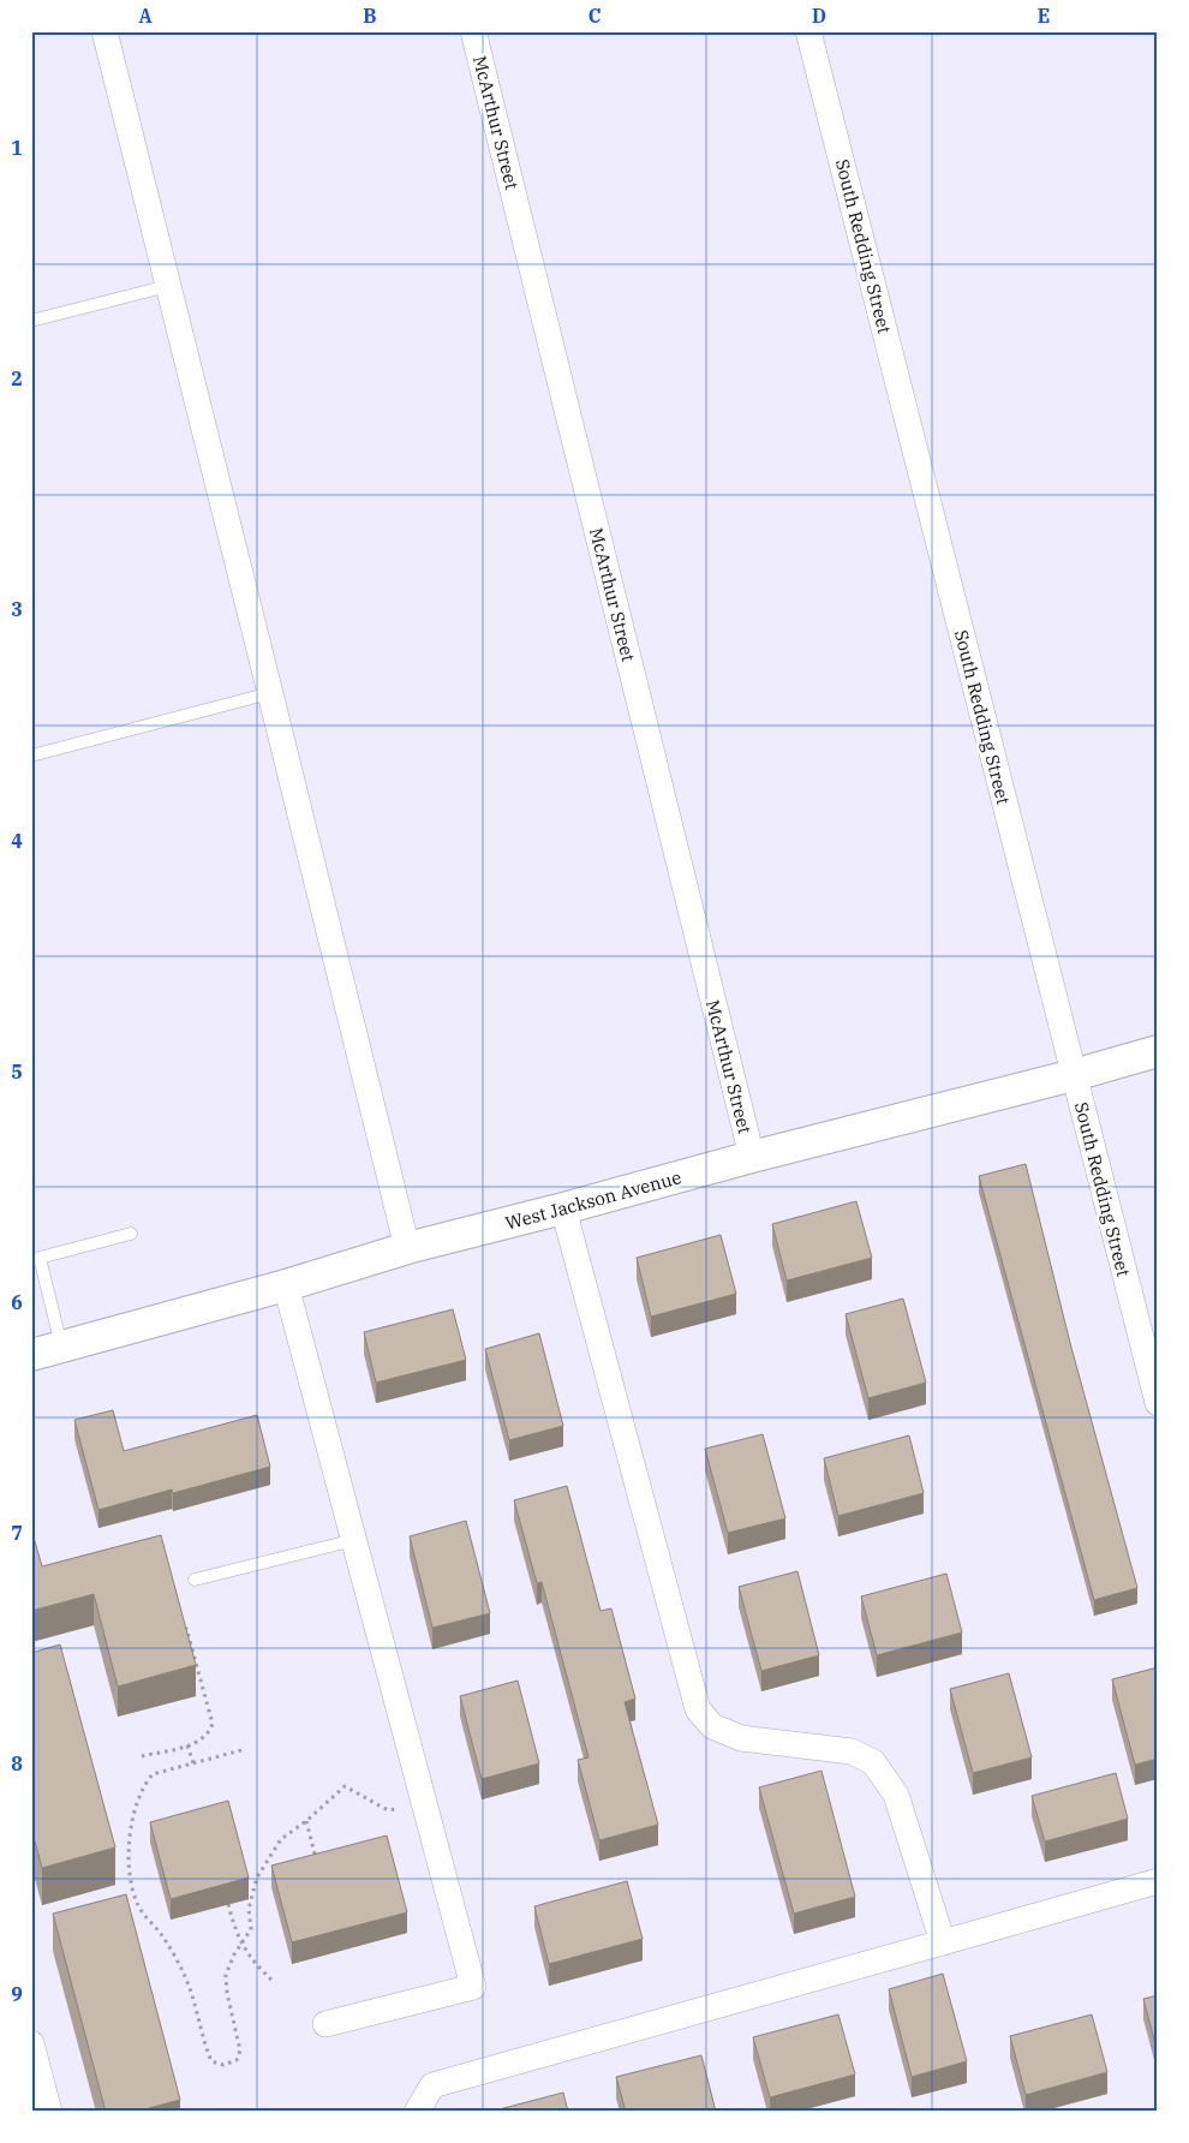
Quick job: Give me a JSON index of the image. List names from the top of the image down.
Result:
{
  "streets": {
    "street": ["McArthur Street", "South Redding Street", "West Jackson Avenue"]
  },
  "crossings": [
    ["McArthur Street", "West Jackson Avenue"],
    ["South Redding Street", "West Jackson Avenue"]
  ],
  "grid": {
    "columns": [
      "A",
      "B",
      "C",
      "D",
      "E"
    ],
    "rows": [
      "1",
      "2",
      "3",
      "4",
      "5",
      "6",
      "7",
      "8",
      "9"
    ]
  }
}
